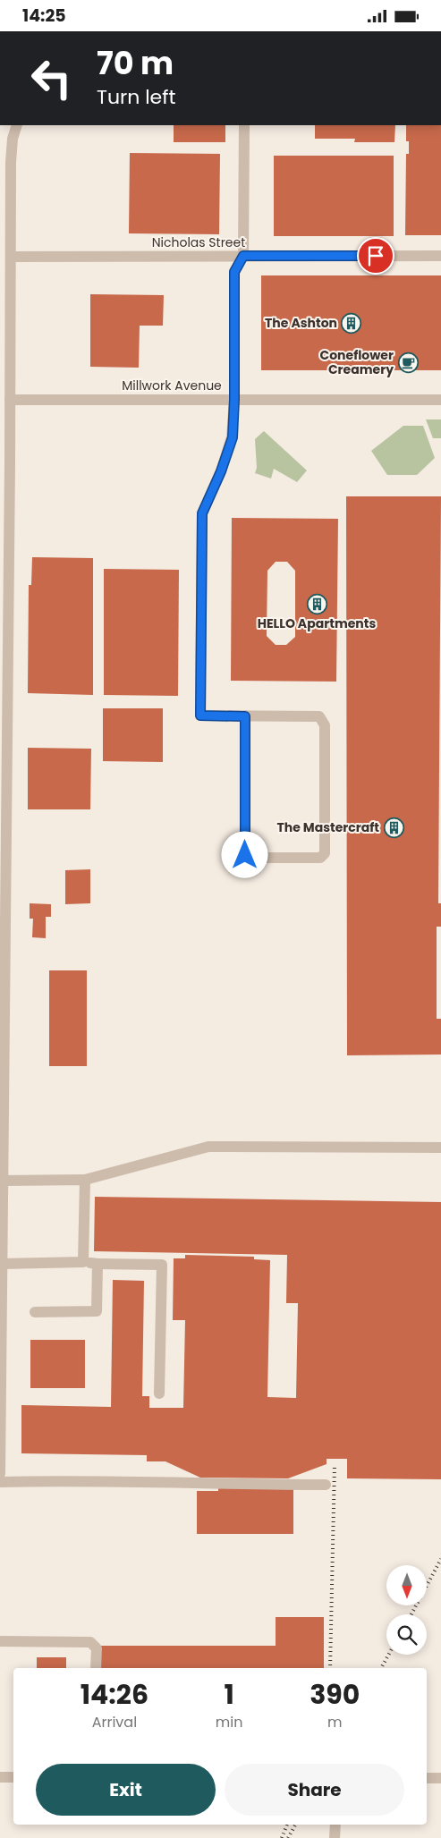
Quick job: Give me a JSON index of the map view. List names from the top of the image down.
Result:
{
  "streets": {
    "street": ["Nicholas Street", "Millwork Avenue"]
  },
  "places": {
    "building": ["The Ashton", "HELLO Apartments", "The Mastercraft"],
    "cafe": ["Coneflower Creamery"]
  },
  "north": "bottom",
  "page": {
    "status": "14:25",
    "turn": ["70 m", "Turn left"],
    "eta": [
      "14:26",
      "Arrival",
      "1",
      "min",
      "390",
      "m"
    ],
    "buttons": ["Exit", "Share"]
  }
}
